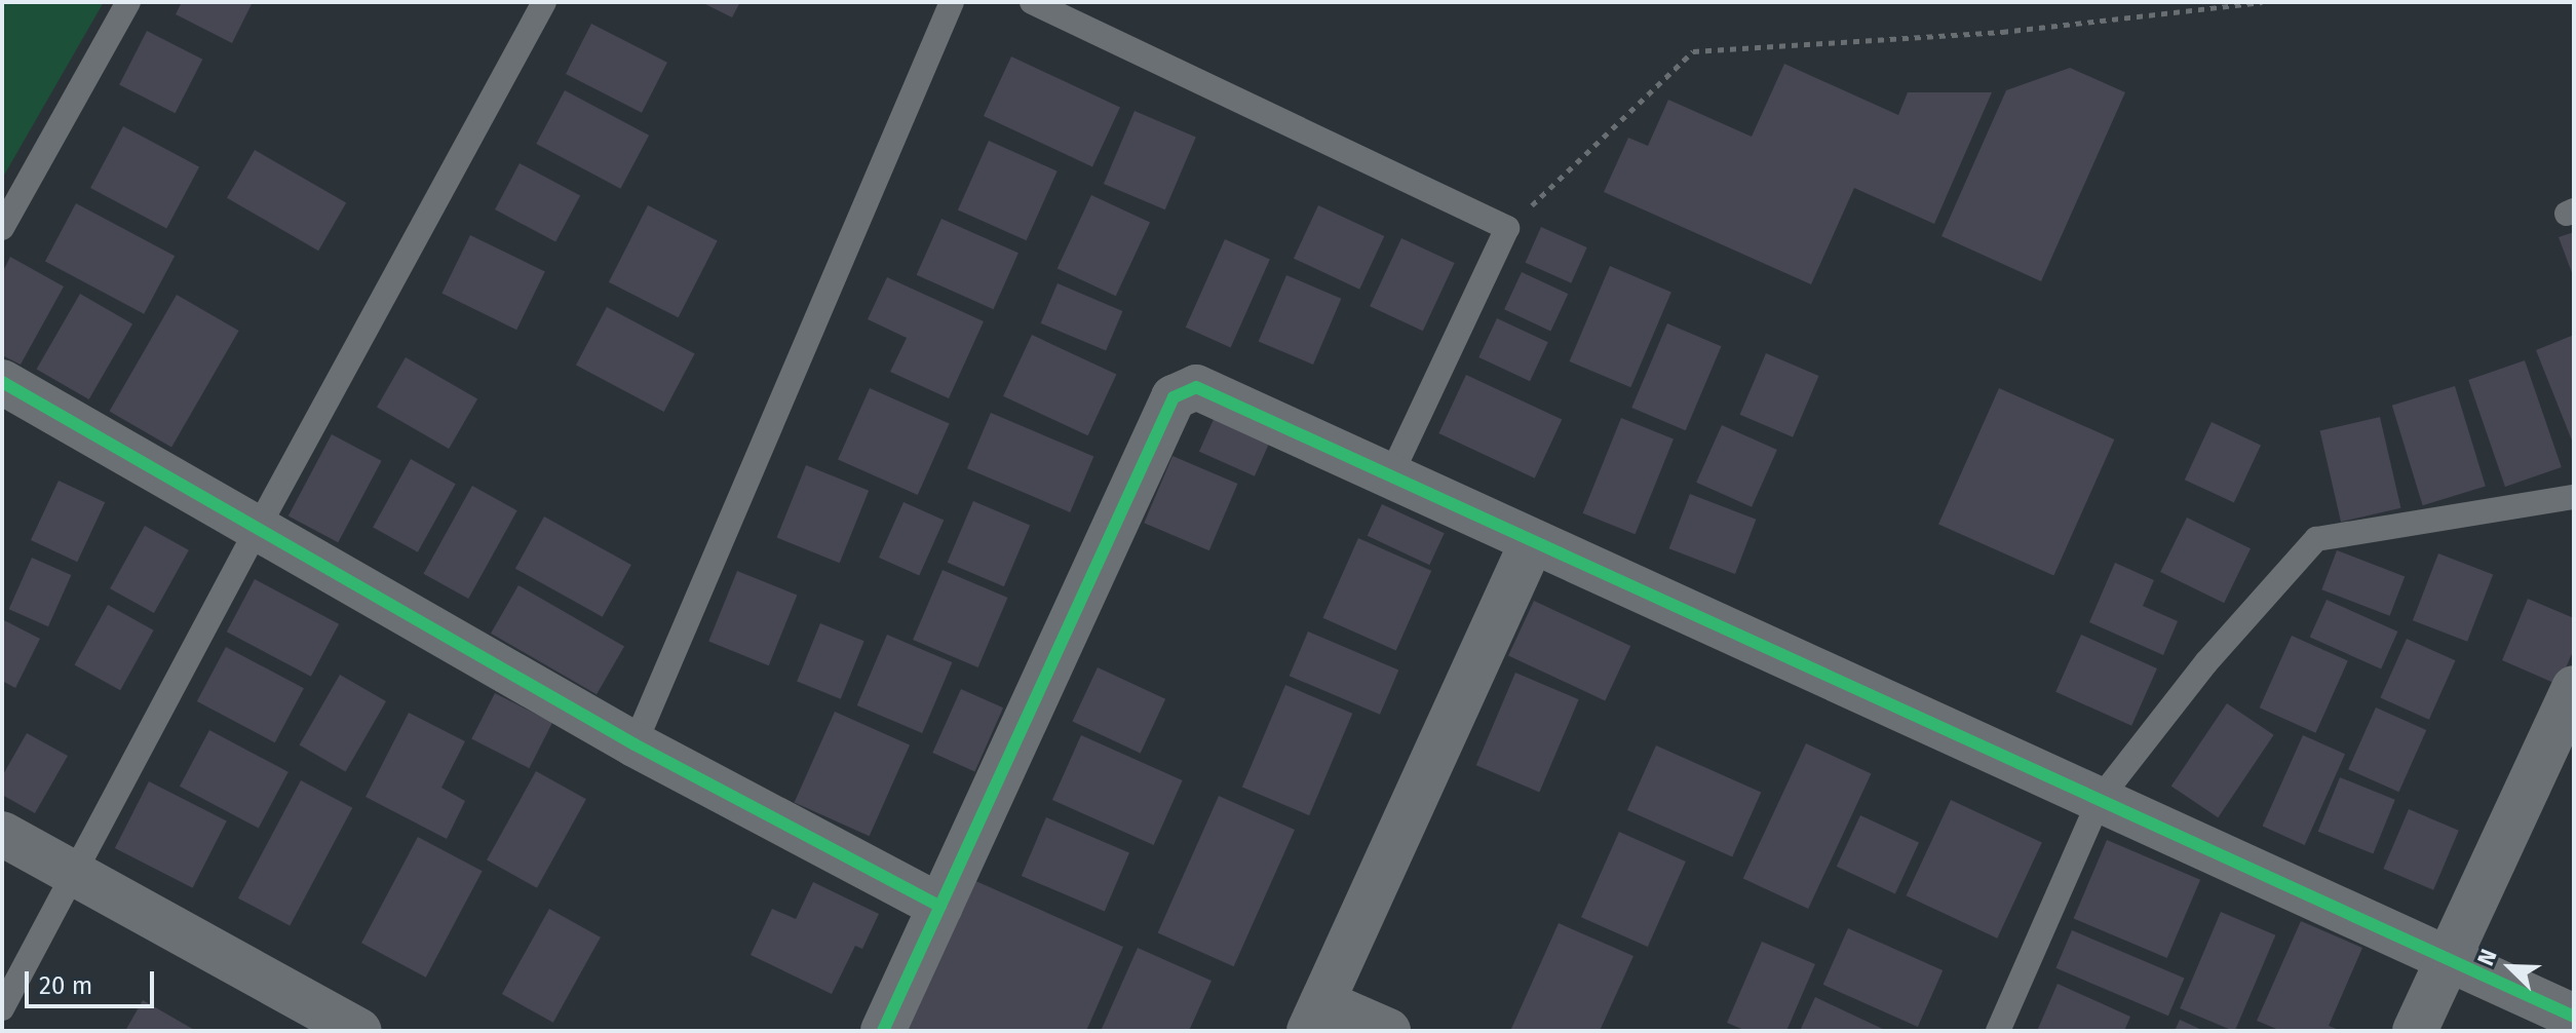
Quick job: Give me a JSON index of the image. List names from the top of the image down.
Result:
{
  "scale_bar": "20 m",
  "north": "top left"
}
